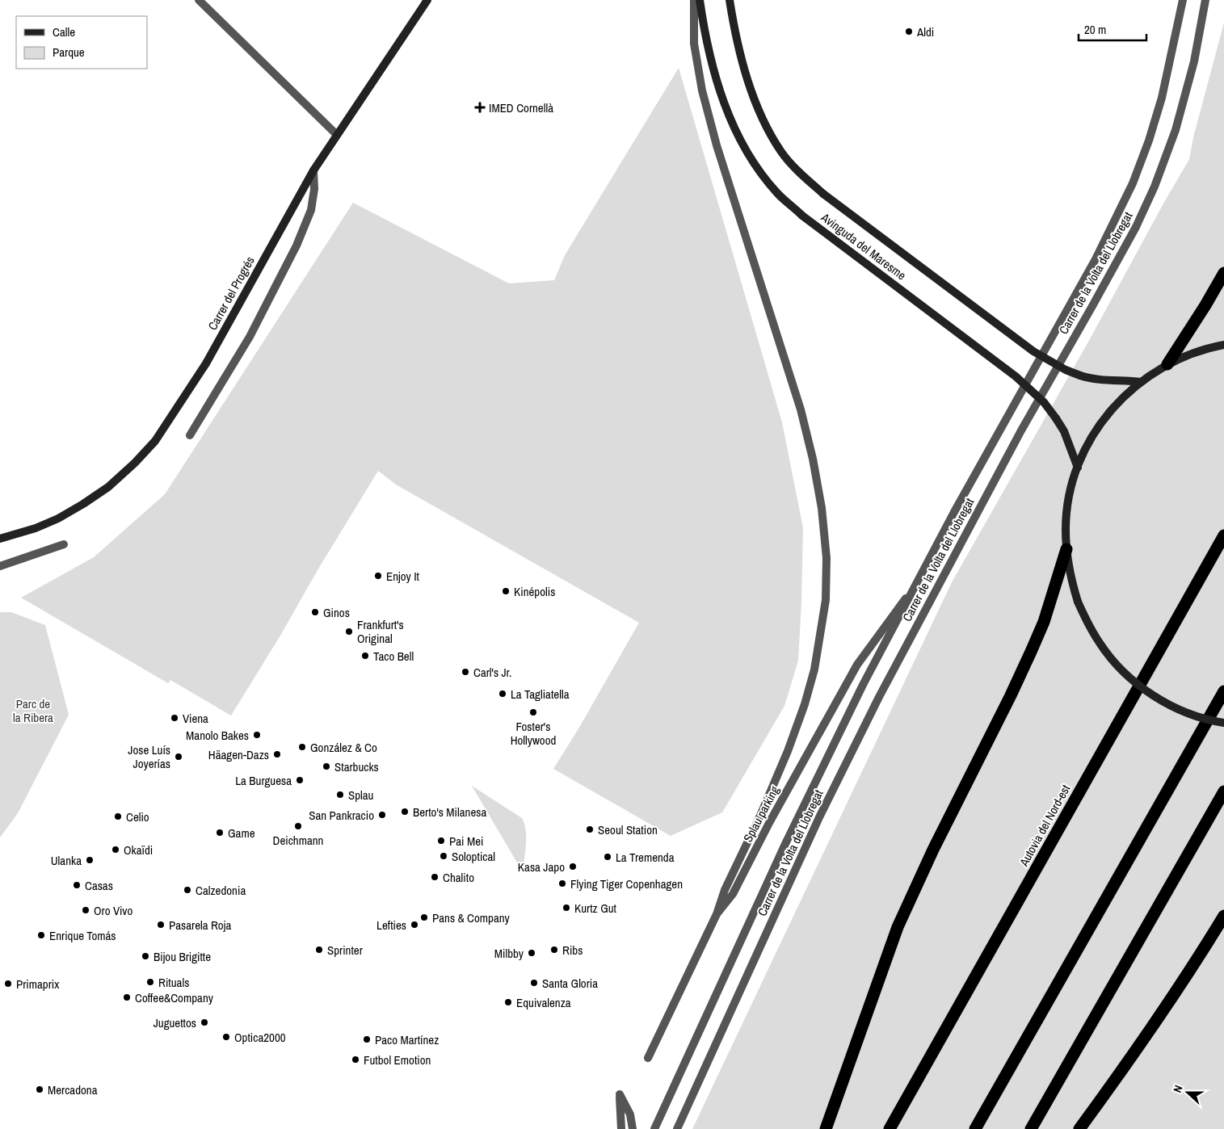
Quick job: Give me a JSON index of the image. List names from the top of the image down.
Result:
{
  "streets": {
    "highway": ["Autovia del Nord-est"],
    "main road": ["Avinguda del Maresme", "Carrer del Progrés"],
    "street": ["Carrer de la Volta del Llobregat", "Splau parking"]
  },
  "crossings": [
    ["Carrer de la Volta del Llobregat", "Splau parking"]
  ],
  "parks": ["Parc de la Ribera"],
  "places": {
    "other": [
      "Aldi",
      "Enjoy It",
      "Kinépolis",
      "Ginos",
      "Frankfurt's Original",
      "Taco Bell",
      "Carl's Jr.",
      "La Tagliatella",
      "Foster's Hollywood",
      "Viena",
      "Manolo Bakes",
      "González & Co",
      "Häagen-Dazs",
      "Jose Luís Joyerías",
      "Starbucks",
      "La Burguesa",
      "Splau",
      "Berto's Milanesa",
      "San Pankracio",
      "Celio",
      "Deichmann",
      "Seoul Station",
      "Game",
      "Pai Mei",
      "Okaïdi",
      "Soloptical",
      "La Tremenda",
      "Ulanka",
      "Kasa Japo",
      "Chalito",
      "Flying Tiger Copenhagen",
      "Casas",
      "Calzedonia",
      "Kurtz Gut",
      "Oro Vivo",
      "Pans & Company",
      "Pasarela Roja",
      "Lefties",
      "Enrique Tomás",
      "Sprinter",
      "Ribs",
      "Milbby",
      "Bijou Brigitte",
      "Rituals",
      "Santa Gloria",
      "Primaprix",
      "Coffee&Company",
      "Equivalenza",
      "Juguettos",
      "Optica2000",
      "Paco Martínez",
      "Futbol Emotion",
      "Mercadona"
    ],
    "health": ["IMED Cornellà"]
  },
  "legend": ["Calle", "Parque"],
  "scale_bar": "20 m",
  "north": "left"
}
